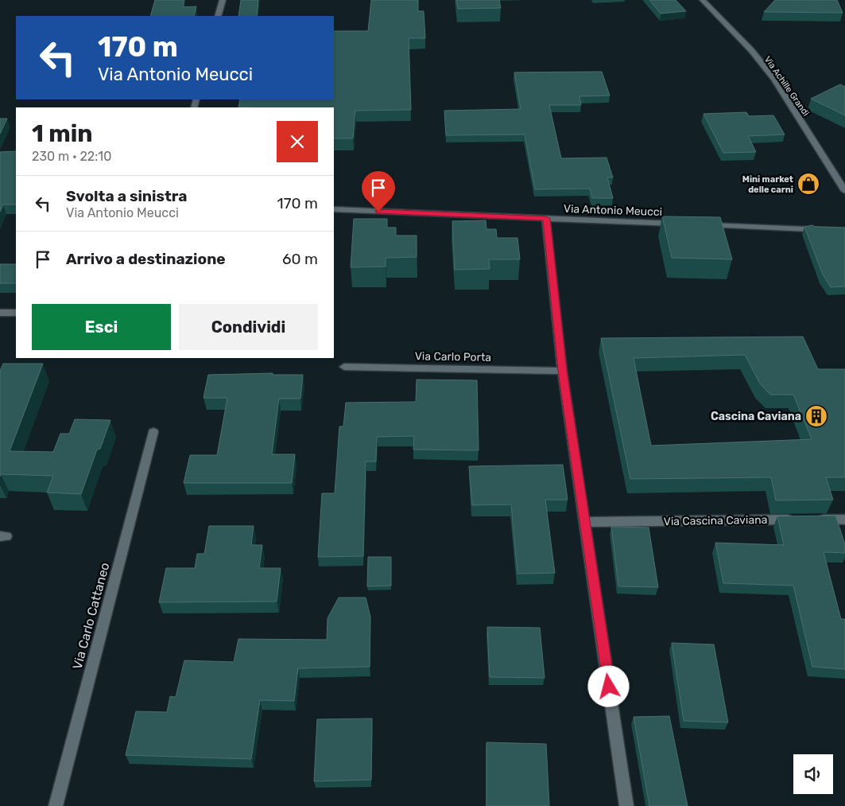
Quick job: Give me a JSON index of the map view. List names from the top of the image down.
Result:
{
  "streets": {
    "street": [
      "Via Achille Grandi",
      "Via Antonio Meucci",
      "Via Carlo Porta",
      "Via Cascina Caviana",
      "Via Carlo Cattaneo"
    ]
  },
  "places": {
    "shop": ["Mini market delle carni"],
    "building": ["Cascina Caviana"]
  },
  "page": {
    "turn": ["170 m", "Via Antonio Meucci"],
    "heading": ["1 min", "230 m · 22:10"],
    "list": [
      {
        "name": "Svolta a sinistra",
        "note": "Via Antonio Meucci",
        "value": "170 m"
      },
      {
        "name": "Arrivo a destinazione",
        "value": "60 m"
      }
    ],
    "buttons": ["Esci", "Condividi"]
  }
}
